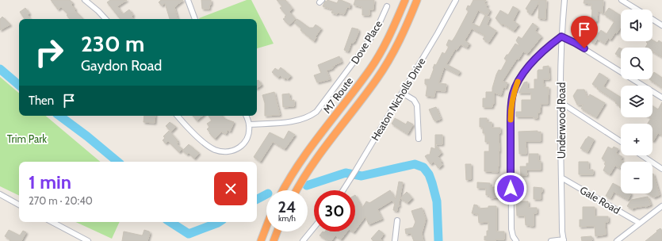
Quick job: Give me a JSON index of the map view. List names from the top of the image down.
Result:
{
  "streets": {
    "highway": ["M7 Route"],
    "street": [
      "Dove Place",
      "Heaton Nicholls Drive",
      "Underwood Road",
      "Gale Road"
    ]
  },
  "crossings": [
    ["Underwood Road", "Gale Road"]
  ],
  "parks": ["Trim Park"],
  "page": {
    "map_buttons": ["+", "−"],
    "turn": ["230 m", "Gaydon Road"],
    "then": "Then",
    "heading": ["1 min", "270 m · 20:40"],
    "speed": "24 km/h",
    "limit": "30"
  }
}
